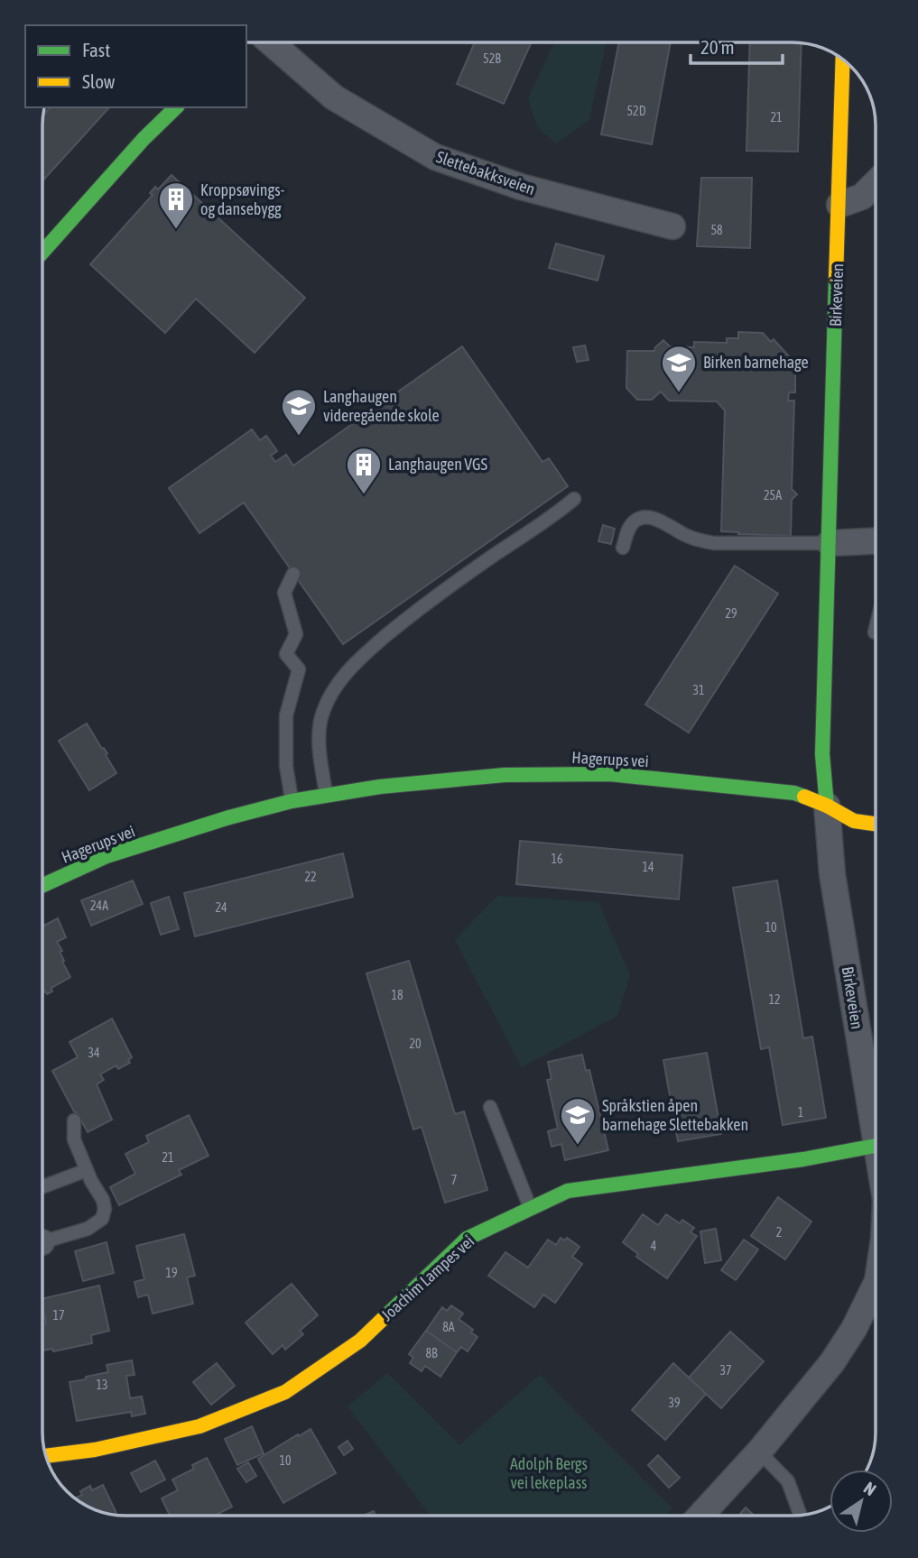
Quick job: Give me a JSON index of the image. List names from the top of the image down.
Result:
{
  "streets": {
    "street": [
      "Slettebakksveien",
      "Birkeveien",
      "Hagerups vei",
      "Joachim Lampes vei"
    ]
  },
  "crossings": [
    ["Birkeveien", "Hagerups vei"],
    ["Birkeveien", "Joachim Lampes vei"]
  ],
  "parks": ["Adolph Bergs vei lekeplass"],
  "places": {
    "building": ["Kroppsøvings- og dansebygg", "Langhaugen VGS"],
    "school or university": ["Birken barnehage", "Langhaugen videregående skole", "Språkstien åpen barnehage Slettebakken"]
  },
  "house_numbers": [
    "52B",
    "52D",
    "21",
    "58",
    "25A",
    "29",
    "31",
    "16",
    "14",
    "22",
    "24A",
    "24",
    "10",
    "18",
    "12",
    "20",
    "34",
    "1",
    "21",
    "7",
    "2",
    "4",
    "19",
    "17",
    "8A",
    "8B",
    "37",
    "13",
    "39",
    "10"
  ],
  "legend": ["Fast", "Slow"],
  "scale_bar": "20 m",
  "north": "top right"
}
